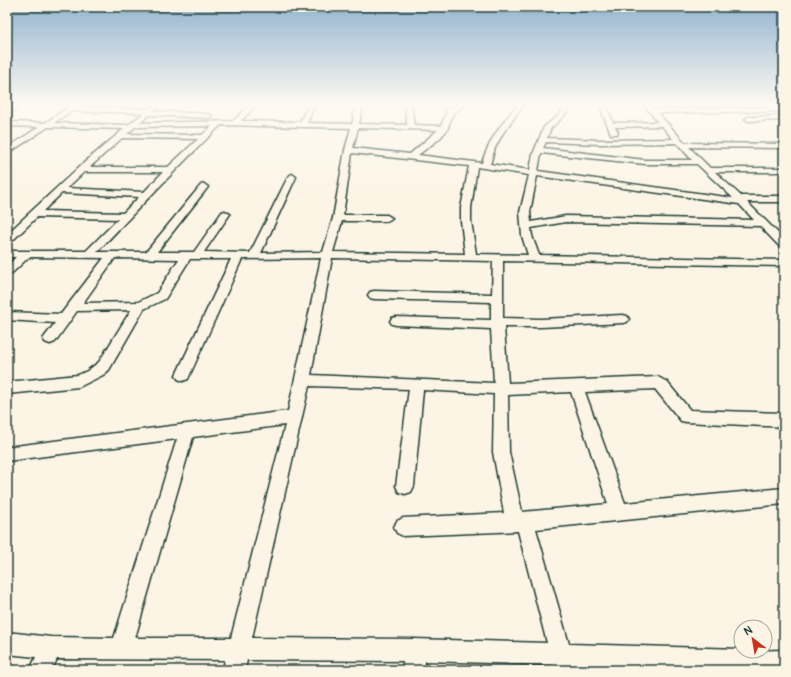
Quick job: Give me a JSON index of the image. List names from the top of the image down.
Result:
{
  "north": "top left"
}
